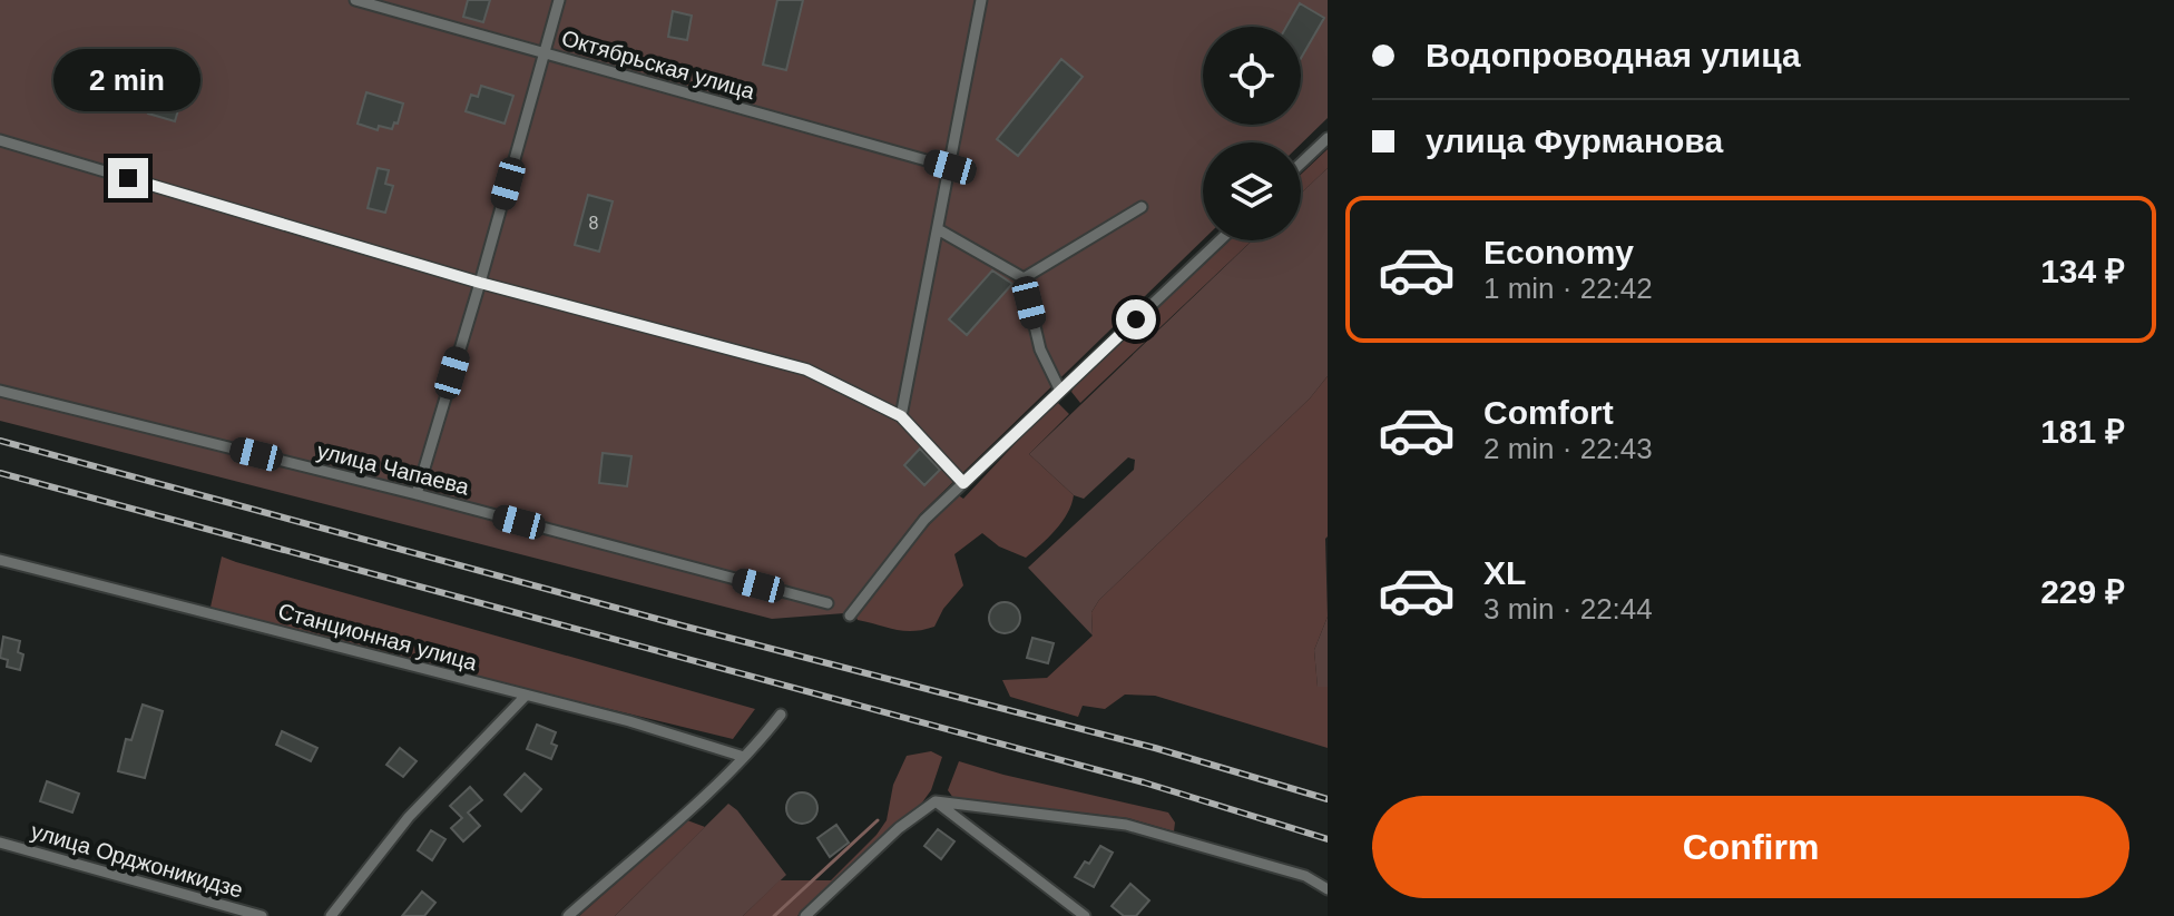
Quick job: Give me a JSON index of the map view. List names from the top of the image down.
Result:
{
  "streets": {
    "street": [
      "Октябрьская улица",
      "улица Чапаева",
      "Станционная улица",
      "улица Орджоникидзе"
    ]
  },
  "house_numbers": ["8"],
  "page": {
    "banner": ["Водопроводная улица", "улица Фурманова"],
    "bubble": "2 min",
    "list": [
      {
        "name": "Economy",
        "note": "1 min · 22:42",
        "value": "134 ₽"
      },
      {
        "name": "Comfort",
        "note": "2 min · 22:43",
        "value": "181 ₽"
      },
      {
        "name": "XL",
        "note": "3 min · 22:44",
        "value": "229 ₽"
      }
    ],
    "buttons": "Confirm"
  }
}
